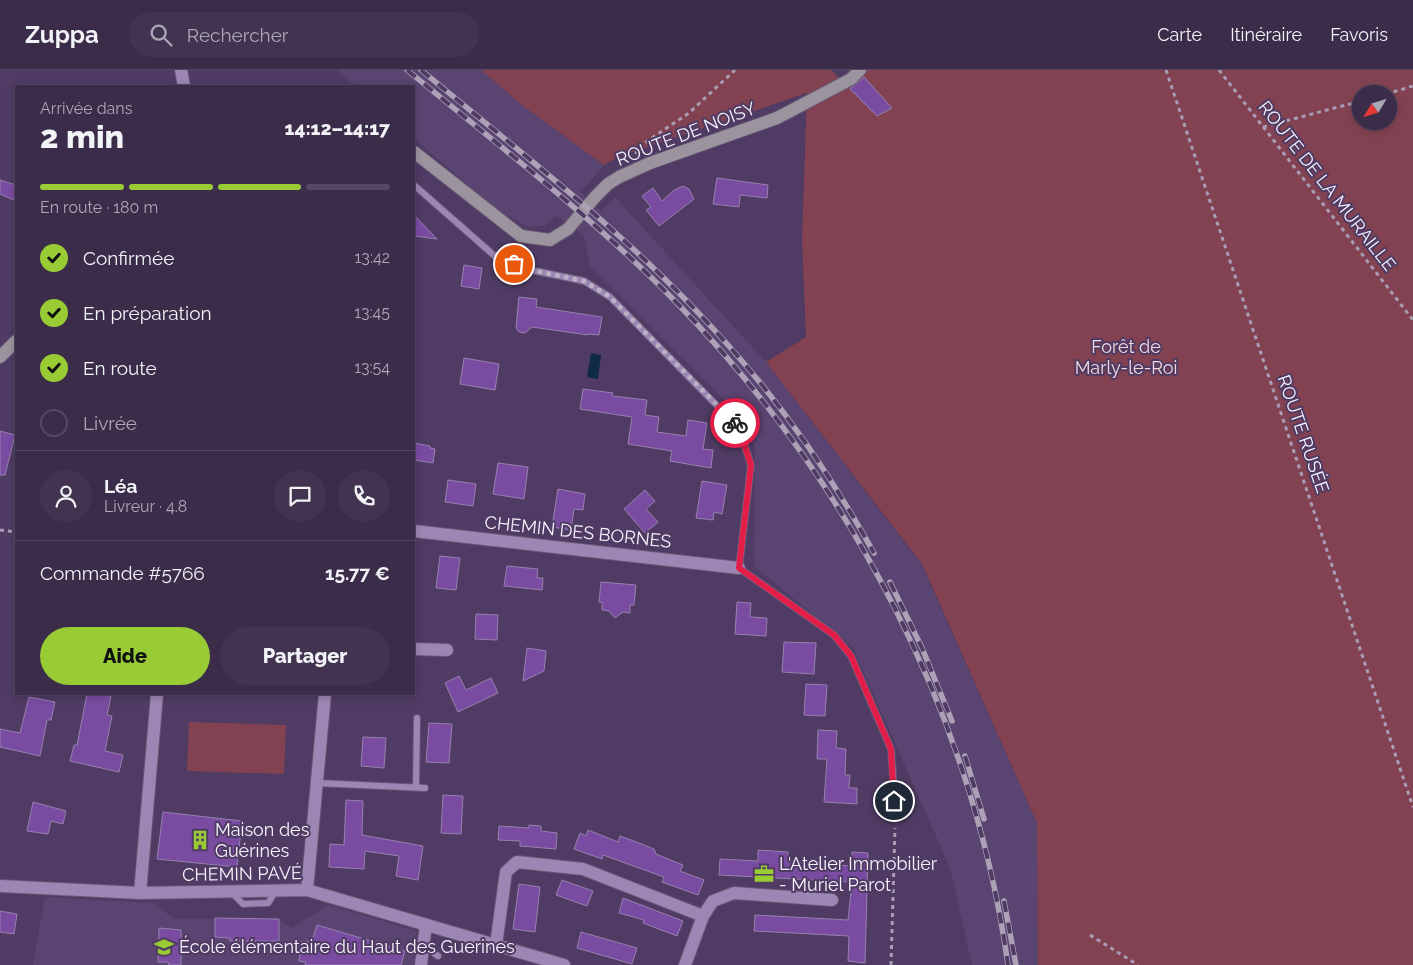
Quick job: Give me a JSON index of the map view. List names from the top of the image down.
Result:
{
  "streets": {
    "street": ["ROUTE DE NOISY", "CHEMIN DES BORNES", "CHEMIN PAVÉ"],
    "path": ["ROUTE DE LA MURAILLE", "ROUTE RUSÉE"]
  },
  "parks": ["Forêt de Marly-le-Roi"],
  "places": {
    "building": ["Maison des Guérines"],
    "office": ["L'Atelier Immobilier - Muriel Parot"],
    "school or university": ["École élémentaire du Haut des Guerines"]
  },
  "north": "bottom left",
  "page": {
    "header": "Zuppa",
    "search": "Rechercher",
    "nav": ["Carte", "Itinéraire", "Favoris"],
    "heading": ["2 min", "Arrivée dans", "14:12–14:17"],
    "panel": [
      "Léa",
      "Livreur · 4.8",
      "Commande #5766",
      "15.77 €"
    ],
    "bar": "En route · 180 m",
    "list": [
      ["Confirmée", "13:42"],
      ["En préparation", "13:45"],
      ["En route", "13:54"],
      "Livrée"
    ],
    "buttons": ["Aide", "Partager"]
  }
}
